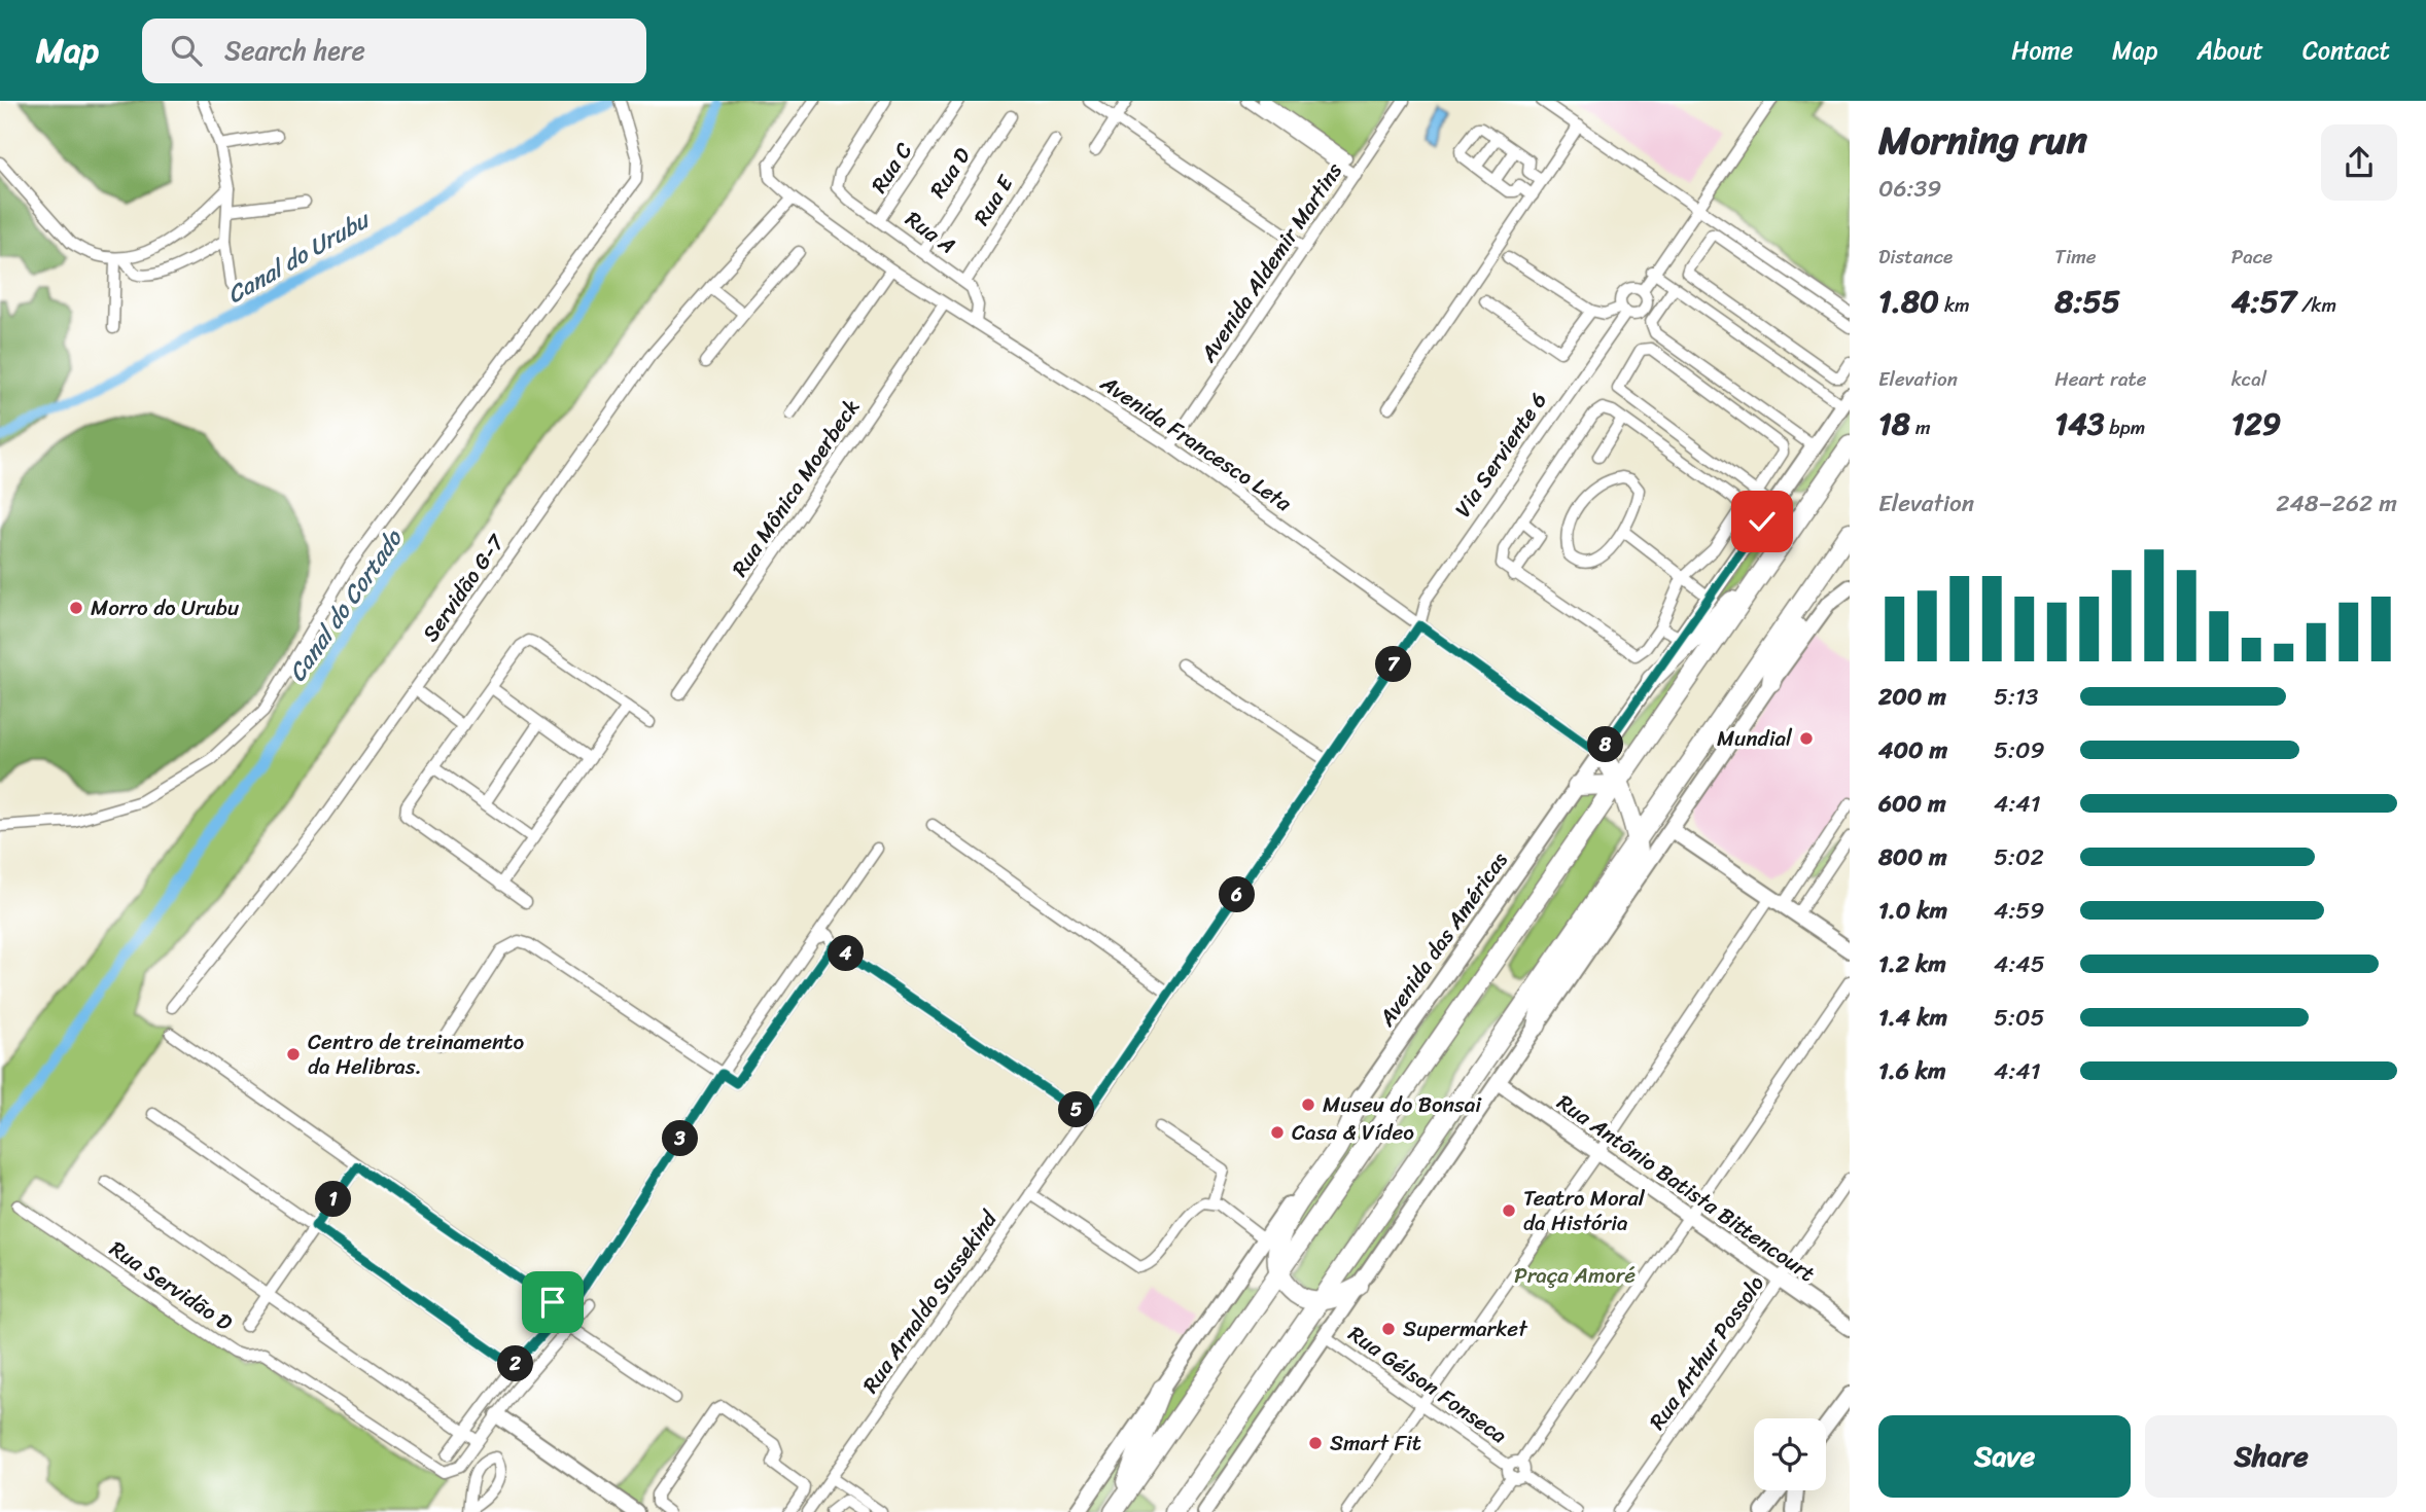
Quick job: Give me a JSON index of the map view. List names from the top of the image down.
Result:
{
  "streets": {
    "main road": ["Avenida das Américas", "Rua Antônio Batista Bittencourt"],
    "street": [
      "Rua C",
      "Rua D",
      "Rua E",
      "Rua A",
      "Avenida Aldemir Martins",
      "Avenida Francesco Leta",
      "Via Serviente 6",
      "Rua Mônica Moerbeck",
      "Servidão G-7",
      "Rua Servidão D",
      "Rua Arnaldo Sussekind",
      "Rua Arthur Possolo",
      "Rua Gélson Fonseca"
    ]
  },
  "crossings": [
    ["Rua C", "Rua A"],
    ["Rua D", "Rua A"],
    ["Rua E", "Rua A"],
    ["Rua A", "Avenida Francesco Leta"],
    ["Avenida Aldemir Martins", "Avenida Francesco Leta"],
    ["Avenida Francesco Leta", "Via Serviente 6"],
    ["Avenida Francesco Leta", "Rua Mônica Moerbeck"],
    ["Avenida Francesco Leta", "Servidão G-7"],
    ["Avenida Francesco Leta", "Avenida das Américas"],
    ["Via Serviente 6", "Rua Arnaldo Sussekind"],
    ["Rua Antônio Batista Bittencourt", "Rua Arthur Possolo"]
  ],
  "water": ["Canal do Urubu", "Canal do Cortado"],
  "parks": ["Praça Amoré"],
  "places": [
    "Morro do Urubu",
    "Mundial",
    "Centro de treinamento da Helibras.",
    "Museu do Bonsai",
    "Casa & Vídeo",
    "Teatro Moral da História",
    "Supermarket",
    "Smart Fit"
  ],
  "page": {
    "header": "Map",
    "search": "Search here",
    "nav": [
      "Home",
      "Map",
      "About",
      "Contact"
    ],
    "heading": ["Morning run", "06:39"],
    "stats": [
      ["Distance", "1.80 km"],
      ["Time", "8:55"],
      ["Pace", "4:57 /km"],
      ["Elevation", "18 m"],
      ["Heart rate", "143 bpm"],
      ["kcal", "129"]
    ],
    "chart": ["Elevation", "248–262 m"],
    "pins": [
      "7",
      "8",
      "6",
      "4",
      "5",
      "3",
      "1",
      "2"
    ],
    "list": [
      {
        "name": "200 m",
        "note": "5:13"
      },
      {
        "name": "400 m",
        "note": "5:09"
      },
      {
        "name": "600 m",
        "note": "4:41"
      },
      {
        "name": "800 m",
        "note": "5:02"
      },
      {
        "name": "1.0 km",
        "note": "4:59"
      },
      {
        "name": "1.2 km",
        "note": "4:45"
      },
      {
        "name": "1.4 km",
        "note": "5:05"
      },
      {
        "name": "1.6 km",
        "note": "4:41"
      }
    ],
    "buttons": ["Save", "Share"]
  }
}
